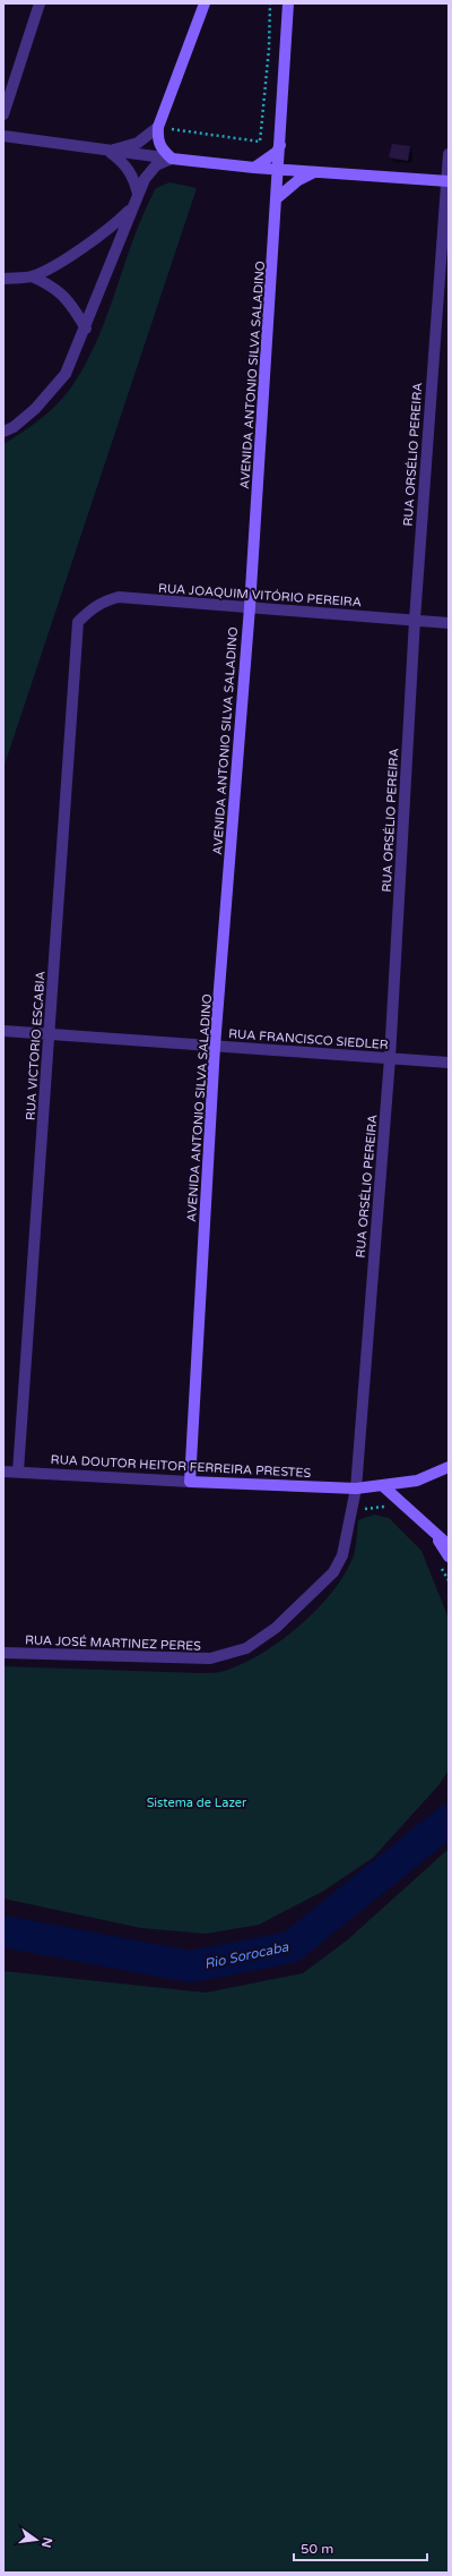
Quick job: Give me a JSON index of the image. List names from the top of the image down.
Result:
{
  "streets": {
    "main road": ["AVENIDA ANTONIO SILVA SALADINO", "RUA DOUTOR HEITOR FERREIRA PRESTES"],
    "street": [
      "RUA ORSÉLIO PEREIRA",
      "RUA JOAQUIM VITÓRIO PEREIRA",
      "RUA FRANCISCO SIEDLER",
      "RUA VICTORIO ESCABIA",
      "RUA JOSÉ MARTINEZ PERES"
    ]
  },
  "crossings": [
    ["AVENIDA ANTONIO SILVA SALADINO", "RUA JOAQUIM VITÓRIO PEREIRA"],
    ["AVENIDA ANTONIO SILVA SALADINO", "RUA FRANCISCO SIEDLER"],
    ["AVENIDA ANTONIO SILVA SALADINO", "RUA DOUTOR HEITOR FERREIRA PRESTES"],
    ["RUA ORSÉLIO PEREIRA", "RUA JOAQUIM VITÓRIO PEREIRA"],
    ["RUA ORSÉLIO PEREIRA", "RUA FRANCISCO SIEDLER"],
    ["RUA ORSÉLIO PEREIRA", "RUA DOUTOR HEITOR FERREIRA PRESTES"],
    ["RUA ORSÉLIO PEREIRA", "RUA JOSÉ MARTINEZ PERES"],
    ["RUA JOAQUIM VITÓRIO PEREIRA", "RUA VICTORIO ESCABIA"],
    ["RUA FRANCISCO SIEDLER", "RUA VICTORIO ESCABIA"],
    ["RUA VICTORIO ESCABIA", "RUA DOUTOR HEITOR FERREIRA PRESTES"],
    ["RUA DOUTOR HEITOR FERREIRA PRESTES", "RUA JOSÉ MARTINEZ PERES"]
  ],
  "water": ["Rio Sorocaba"],
  "parks": ["Sistema de Lazer"],
  "scale_bar": "50 m",
  "north": "right"
}
